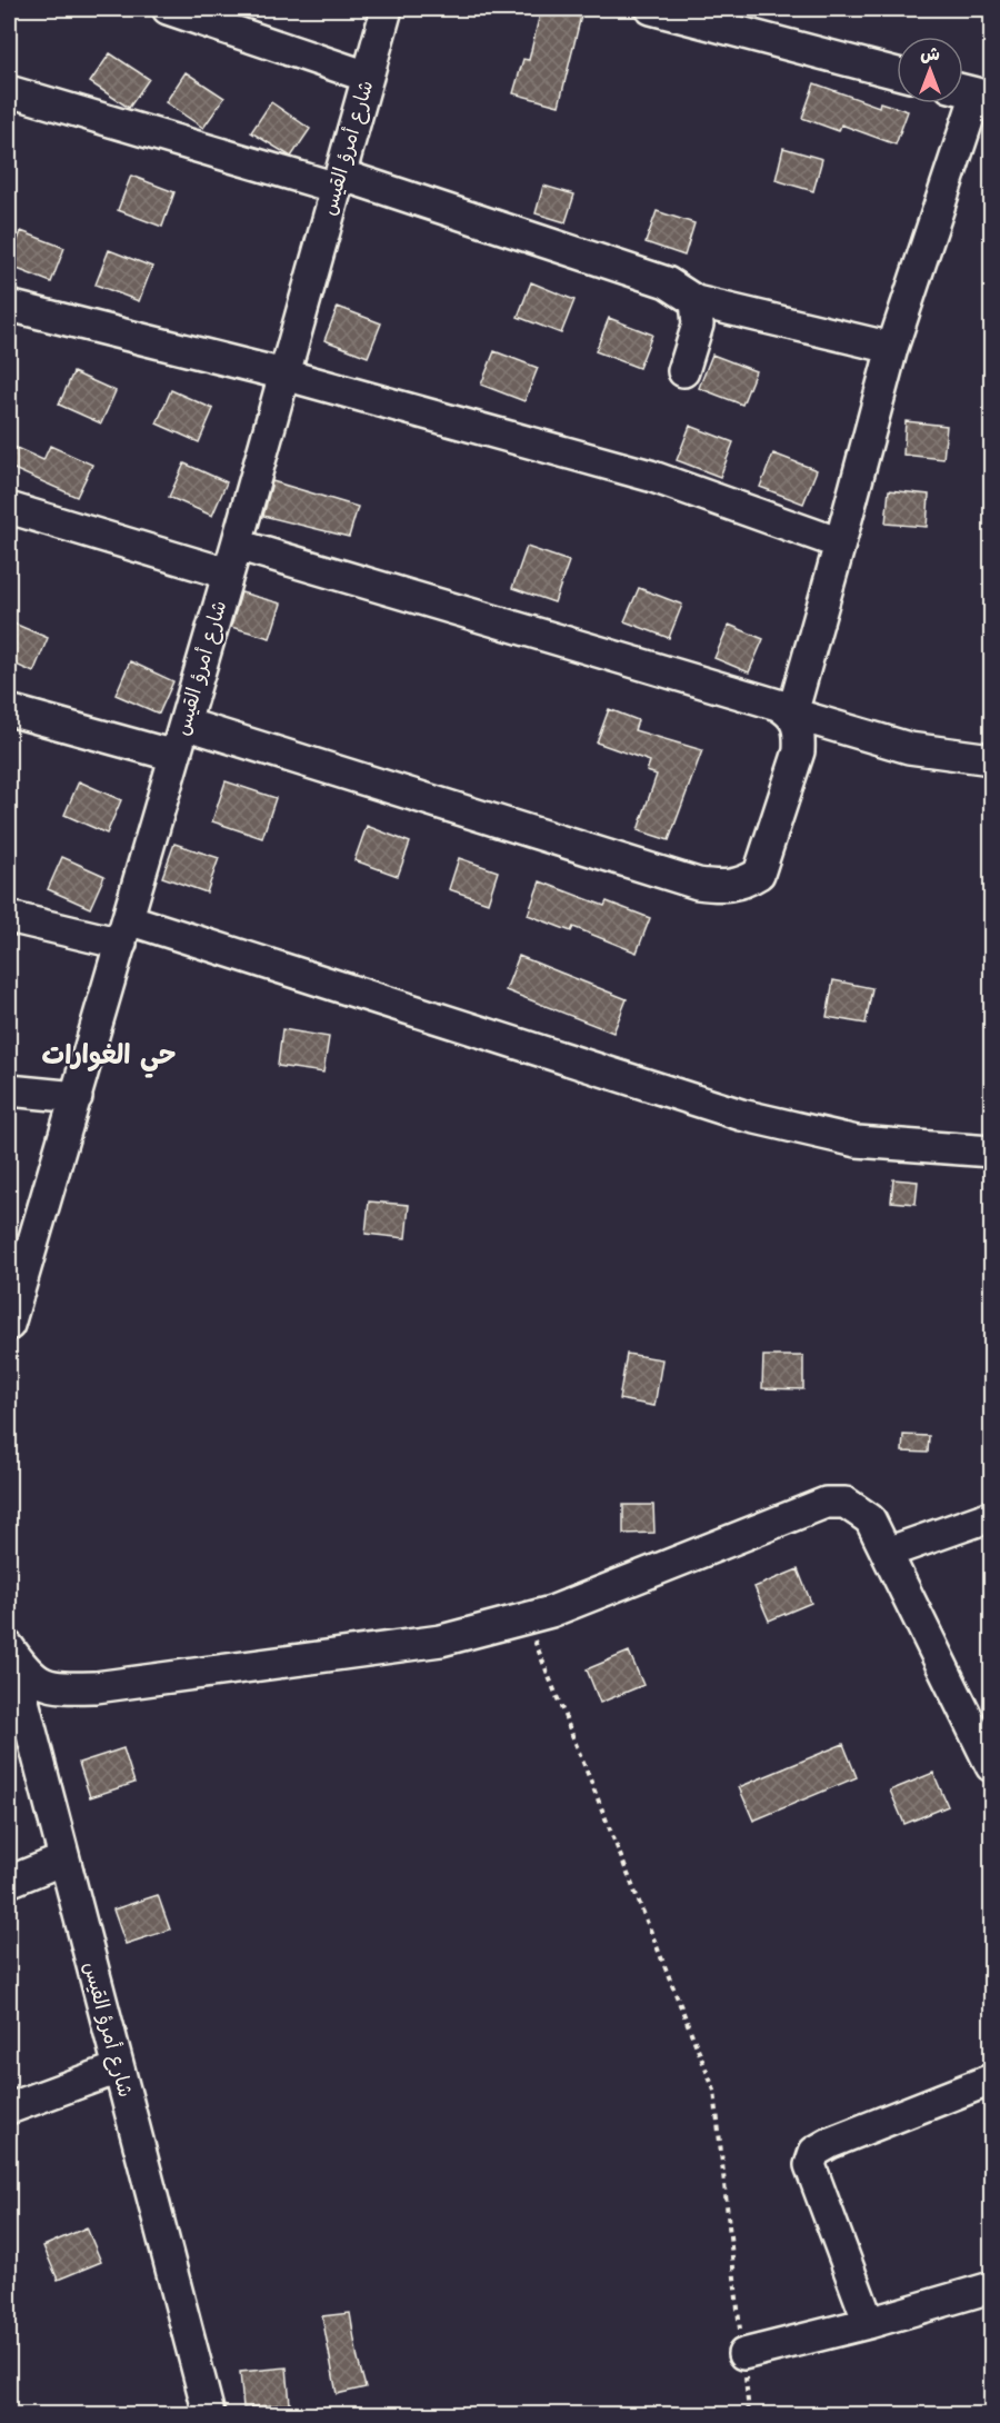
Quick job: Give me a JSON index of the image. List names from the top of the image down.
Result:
{
  "streets": {
    "street": ["شارع أمرؤ القيس"]
  },
  "districts": ["حي الغوارات"],
  "north": "top"
}
